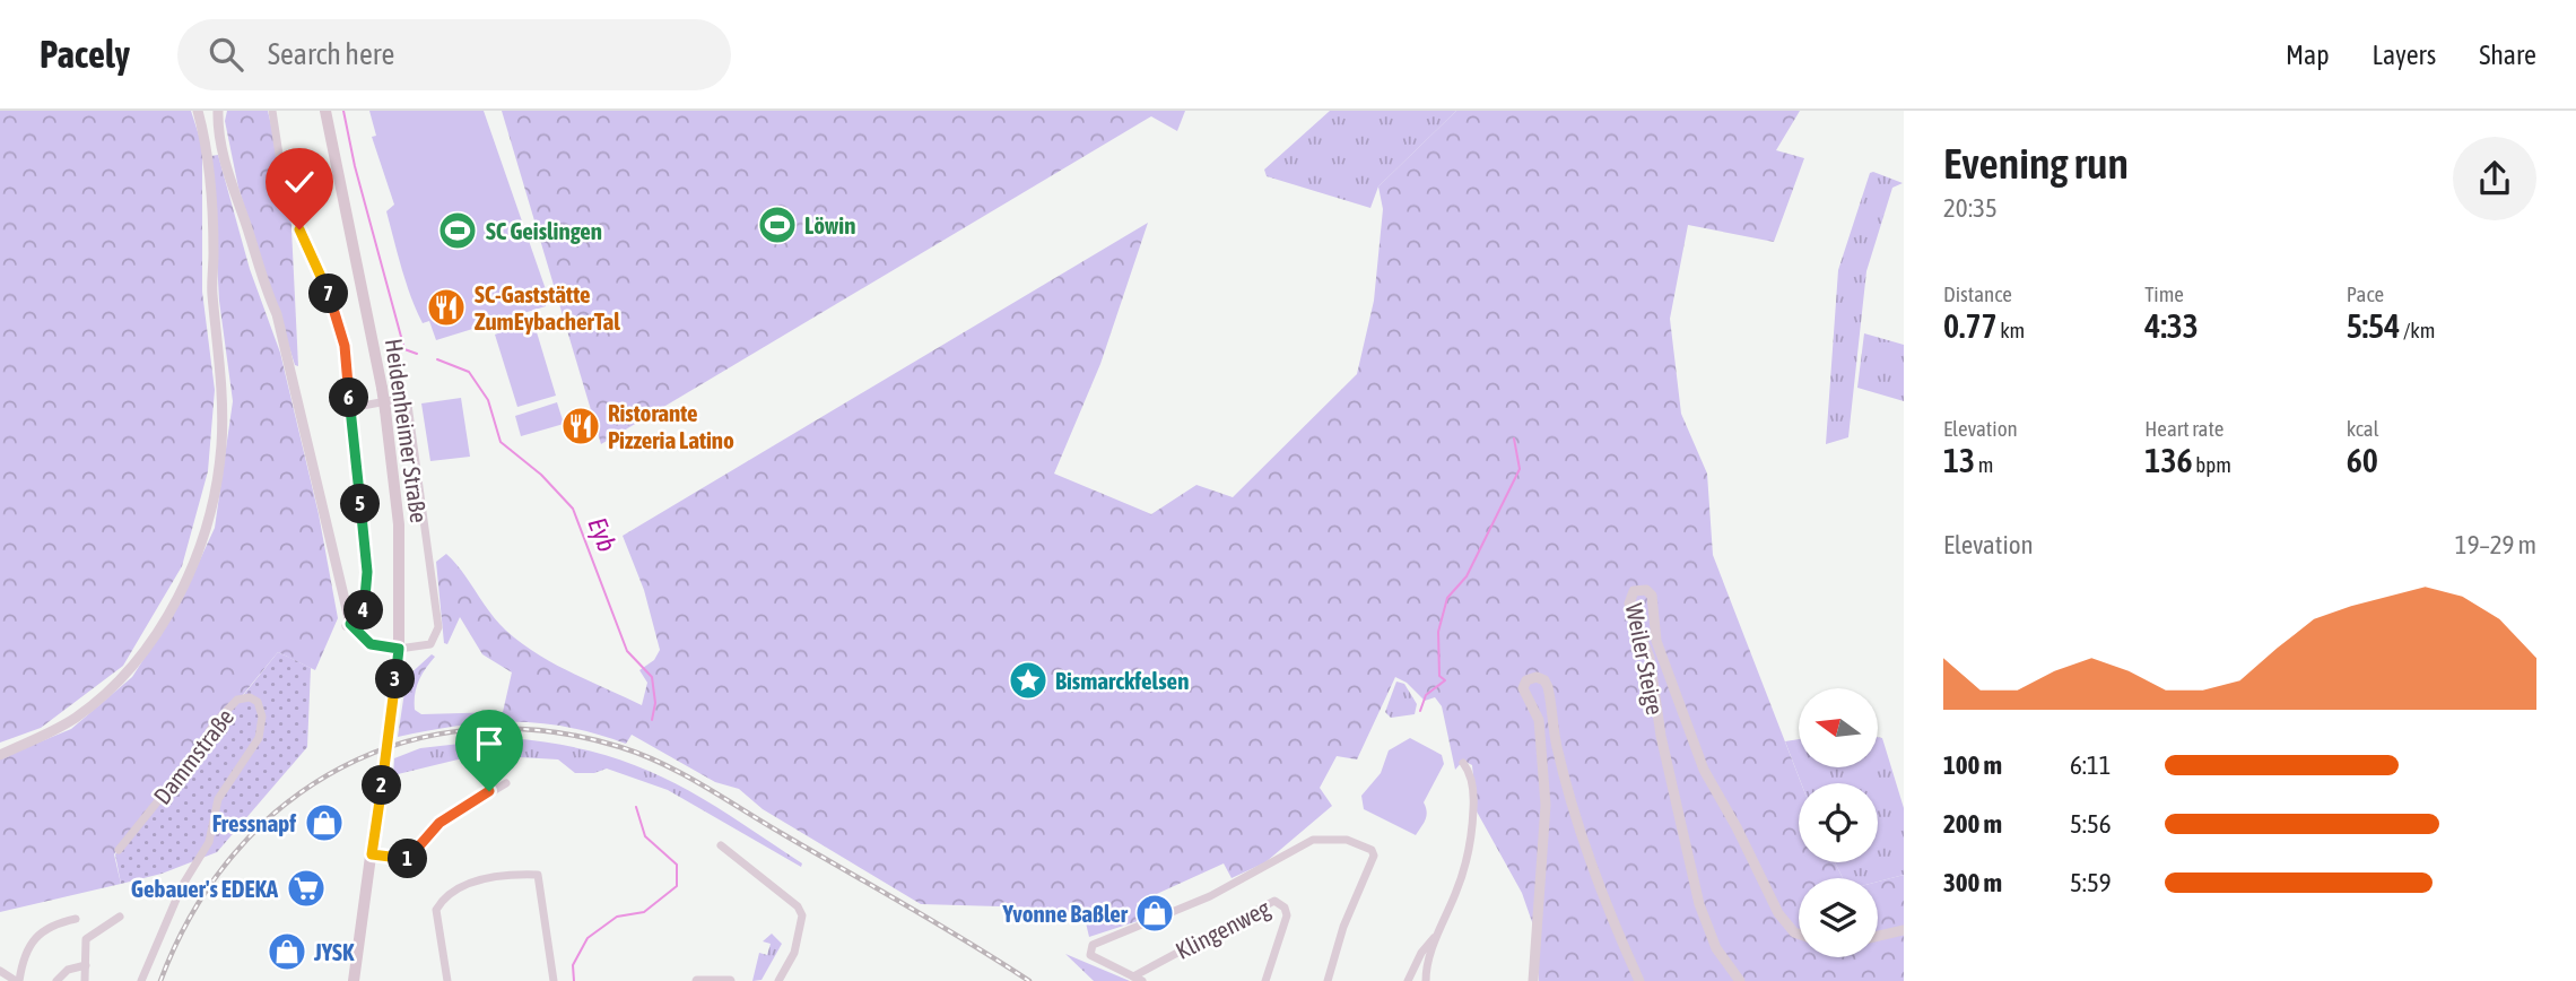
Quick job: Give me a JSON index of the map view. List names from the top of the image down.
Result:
{
  "streets": {
    "main road": ["Heidenheimer Straße"],
    "street": ["Weiler Steige", "Dammstraße", "Klingenweg"]
  },
  "water": ["Eyb"],
  "places": {
    "sports": ["Löwin", "SC Geislingen"],
    "restaurant": ["SC-Gaststätte ZumEybacherTal", "Ristorante Pizzeria Latino"],
    "place": ["Bismarckfelsen"],
    "shop": ["Fressnapf", "Yvonne Baßler", "JYSK"],
    "supermarket": ["Gebauer's EDEKA"]
  },
  "north": "left",
  "page": {
    "header": "Pacely",
    "search": "Search here",
    "nav": ["Map", "Layers", "Share"],
    "heading": ["Evening run", "20:35"],
    "stats": [
      ["Distance", "0.77 km"],
      ["Time", "4:33"],
      ["Pace", "5:54 /km"],
      ["Elevation", "13 m"],
      ["Heart rate", "136 bpm"],
      ["kcal", "60"]
    ],
    "pins": [
      "7",
      "6",
      "5",
      "4",
      "3",
      "2",
      "1"
    ],
    "chart": ["Elevation", "19–29 m"],
    "list": [
      {
        "name": "100 m",
        "note": "6:11"
      },
      {
        "name": "200 m",
        "note": "5:56"
      },
      {
        "name": "300 m",
        "note": "5:59"
      }
    ]
  }
}
